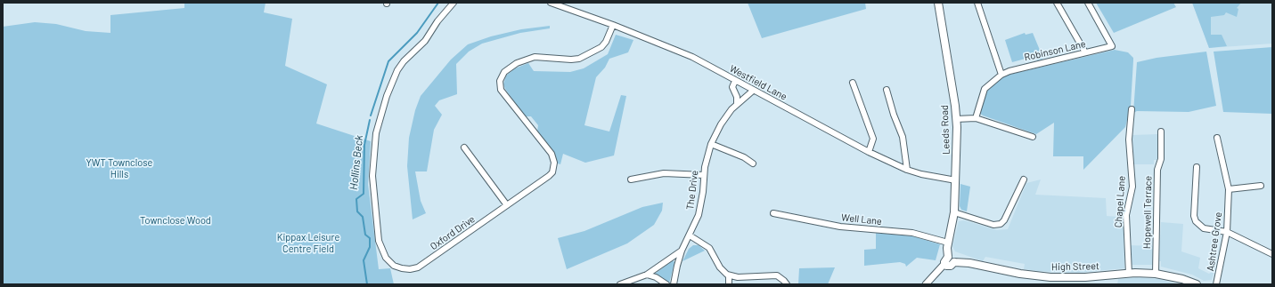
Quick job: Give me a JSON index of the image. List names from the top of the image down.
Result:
{
  "streets": {
    "main road": ["Leeds Road", "High Street"],
    "street": [
      "Robinson Lane",
      "Westfield Lane",
      "The Drive",
      "Chapel Lane",
      "Hopewell Terrace",
      "Well Lane",
      "Oxford Drive",
      "Ashtree Grove"
    ]
  },
  "crossings": [
    ["Westfield Lane", "Leeds Road"],
    ["Westfield Lane", "The Drive"],
    ["Westfield Lane", "Oxford Drive"],
    ["Leeds Road", "Well Lane"],
    ["Leeds Road", "High Street"],
    ["Chapel Lane", "High Street"],
    ["Hopewell Terrace", "High Street"]
  ],
  "water": ["Hollins Beck"],
  "parks": ["YWT Townclose Hills", "Townclose Wood", "Kippax Leisure Centre Field"]
}
